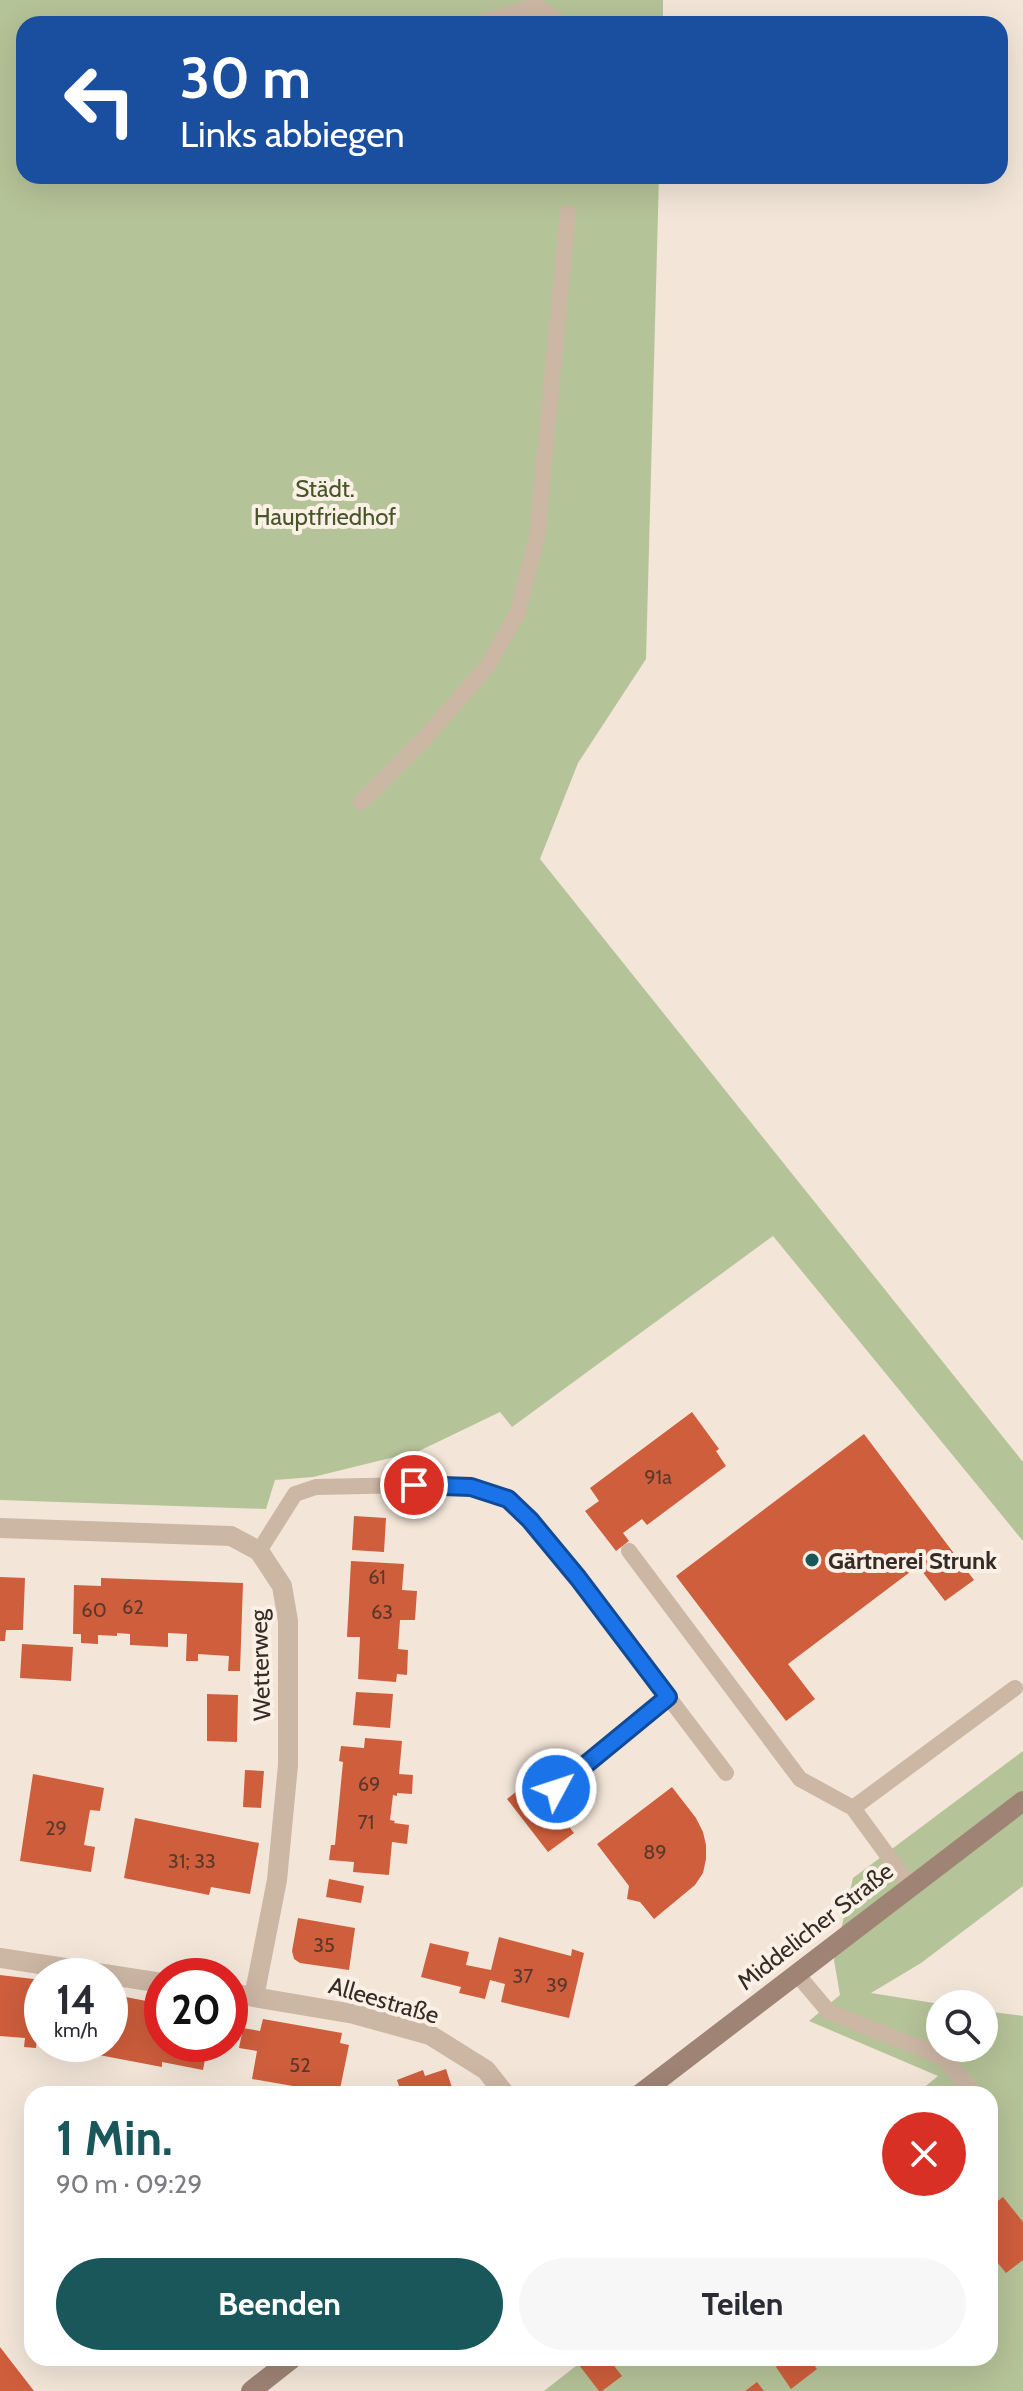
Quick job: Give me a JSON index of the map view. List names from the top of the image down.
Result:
{
  "streets": {
    "street": ["Wetterweg", "Middelicher Straße", "Alleestraße"]
  },
  "crossings": [
    ["Wetterweg", "Alleestraße"]
  ],
  "parks": ["Städt. Hauptfriedhof"],
  "places": ["Gärtnerei Strunk"],
  "house_numbers": [
    "91a",
    "61",
    "62",
    "60",
    "63",
    "69",
    "71",
    "29",
    "89",
    "31; 33",
    "35",
    "37",
    "39",
    "52"
  ],
  "page": {
    "turn": ["30 m", "Links abbiegen"],
    "speed": "14 km/h",
    "limit": "20",
    "heading": ["1 Min.", "90 m · 09:29"],
    "buttons": ["Beenden", "Teilen"]
  }
}
